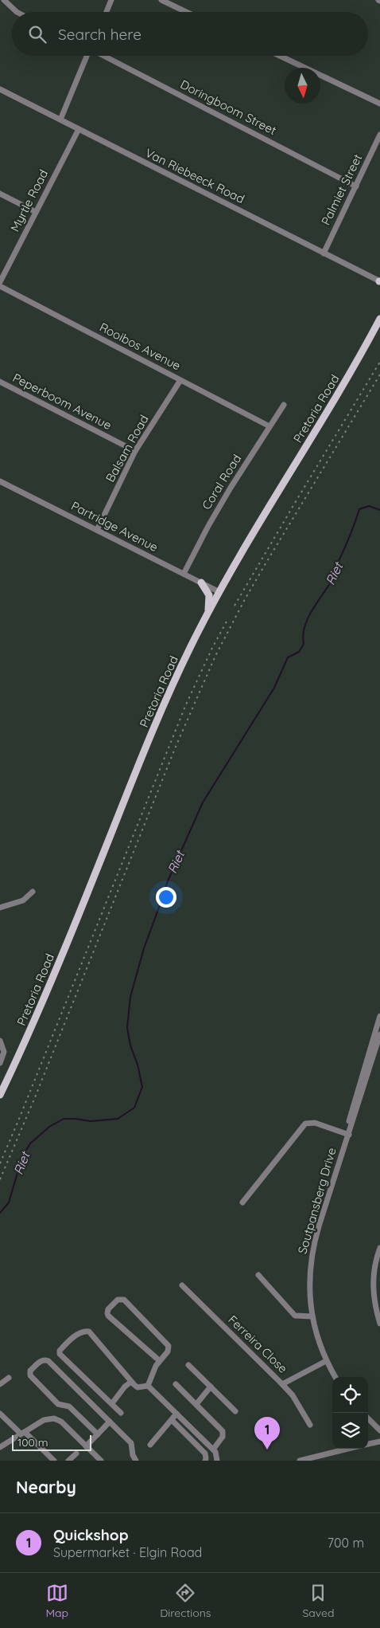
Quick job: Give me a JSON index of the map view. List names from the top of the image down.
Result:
{
  "streets": {
    "main road": ["Pretoria Road"],
    "street": [
      "Doringboom Street",
      "Van Riebeeck Road",
      "Palmiet Street",
      "Myrtle Road",
      "Rooibos Avenue",
      "Peperboom Avenue",
      "Balsam Road",
      "Coral Road",
      "Partridge Avenue",
      "Soutpansberg Drive",
      "Ferreira Close"
    ]
  },
  "crossings": [
    ["Doringboom Street", "Palmiet Street"],
    ["Van Riebeeck Road", "Palmiet Street"],
    ["Van Riebeeck Road", "Myrtle Road"],
    ["Rooibos Avenue", "Balsam Road"],
    ["Rooibos Avenue", "Coral Road"],
    ["Peperboom Avenue", "Balsam Road"],
    ["Pretoria Road", "Partridge Avenue"],
    ["Balsam Road", "Partridge Avenue"],
    ["Coral Road", "Partridge Avenue"],
    ["Soutpansberg Drive", "Ferreira Close"]
  ],
  "water": ["Riet"],
  "scale_bar": "100 m",
  "north": "bottom",
  "page": {
    "search": "Search here",
    "pins": "1",
    "scale": "100 m",
    "heading": "Nearby",
    "list": [
      {
        "mark": "1",
        "name": "Quickshop",
        "note": "Supermarket · Elgin Road",
        "value": "700 m"
      }
    ],
    "nav": ["Map", "Directions", "Saved"]
  }
}
